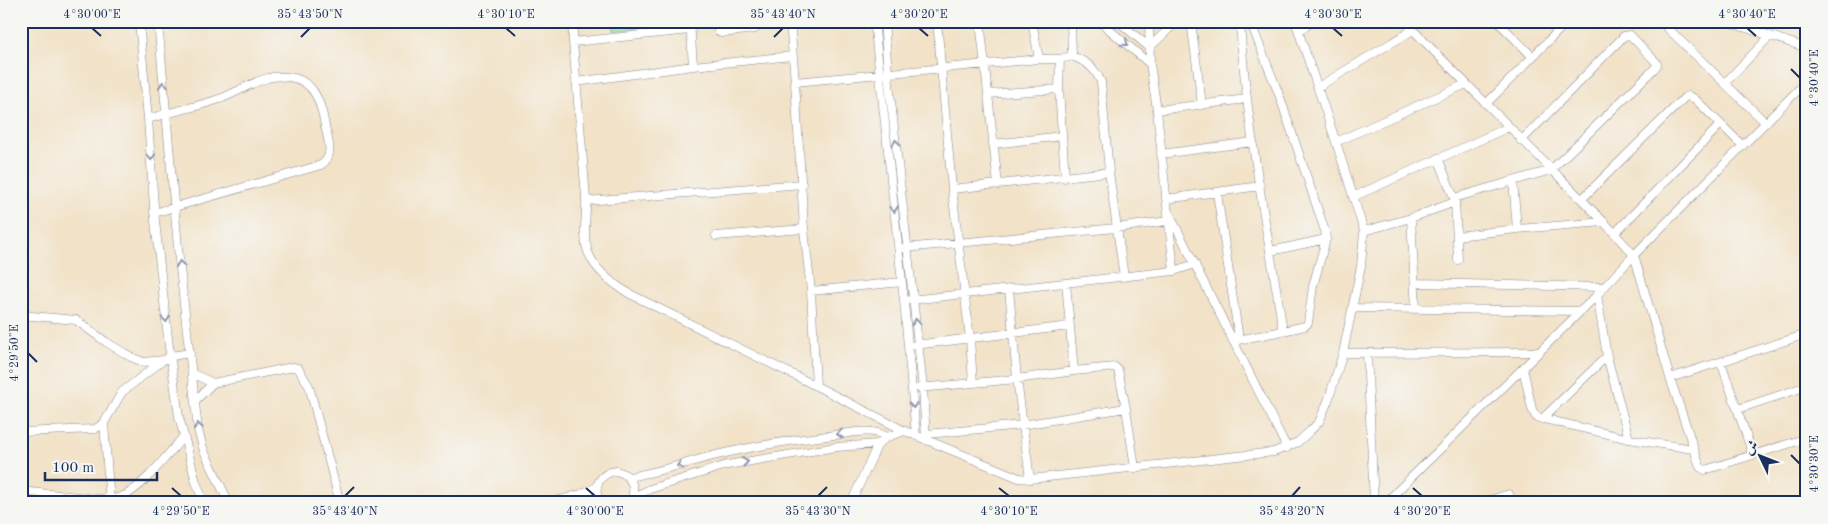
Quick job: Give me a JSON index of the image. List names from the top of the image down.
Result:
{
  "scale_bar": "100 m",
  "north": "top left",
  "coordinates": [
    "4°30'00\"E",
    "35°43'50\"N",
    "4°30'10\"E",
    "35°43'40\"N",
    "4°30'20\"E",
    "4°30'30\"E",
    "4°30'40\"E",
    "4°29'50\"E",
    "35°43'30\"N",
    "35°43'20\"N"
  ]
}
